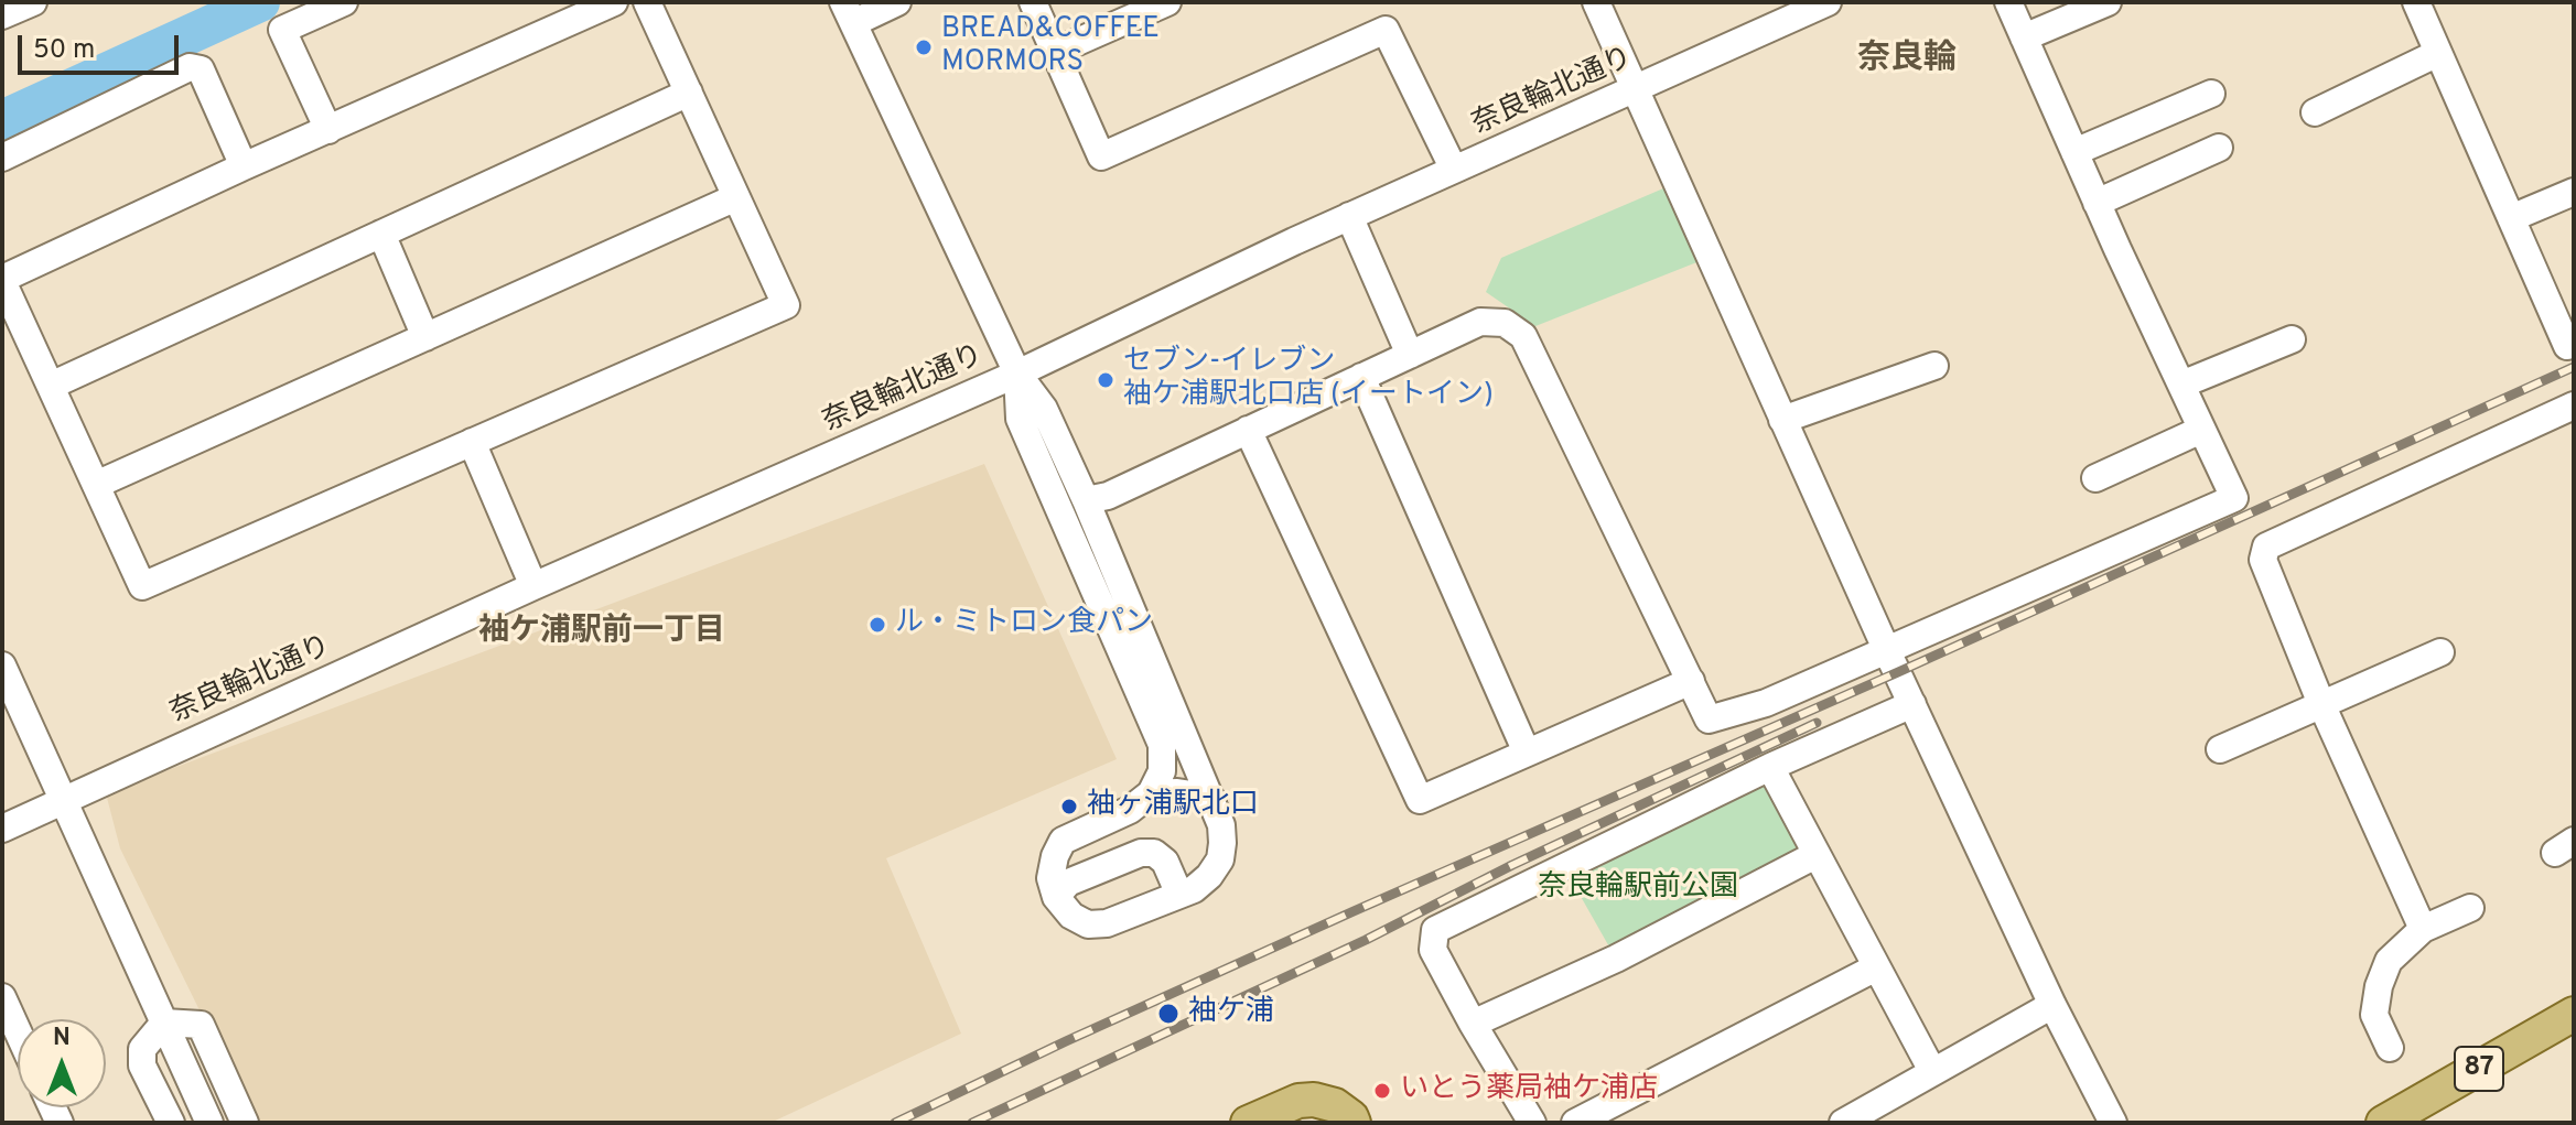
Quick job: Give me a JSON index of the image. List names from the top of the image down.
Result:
{
  "streets": {
    "main road": ["87"],
    "street": ["奈良輪北通り"]
  },
  "districts": ["奈良輪", "袖ケ浦駅前一丁目"],
  "parks": ["奈良輪駅前公園"],
  "places": [
    "BREAD&COFFEE MORMORS",
    "セブン-イレブン 袖ケ浦駅北口店 (イートイン)",
    "ル・ミトロン食パン",
    "袖ヶ浦駅北口",
    "袖ケ浦",
    "いとう薬局袖ケ浦店"
  ],
  "scale_bar": "50 m",
  "north": "top"
}
